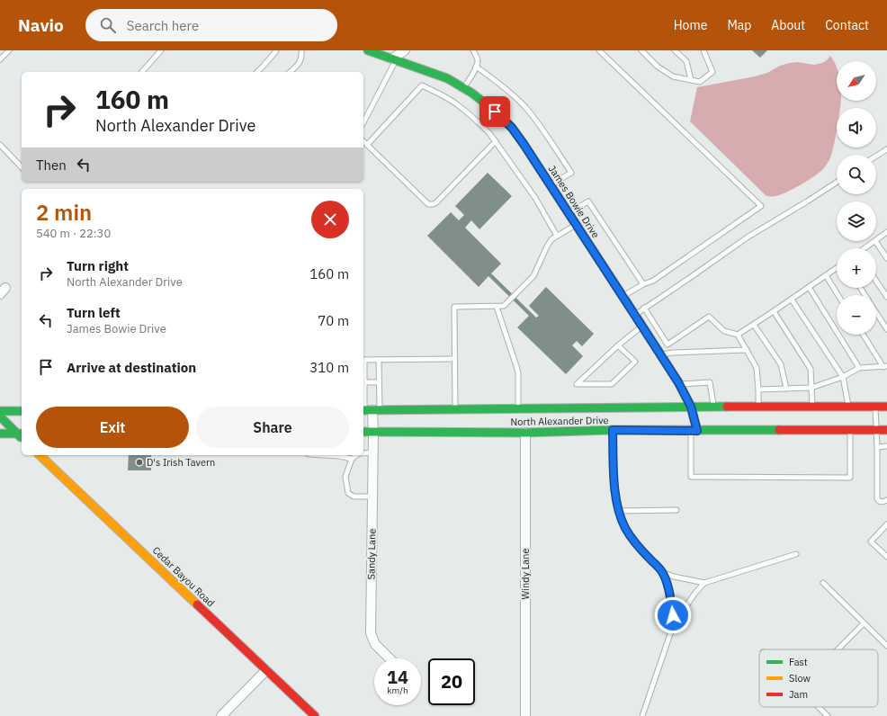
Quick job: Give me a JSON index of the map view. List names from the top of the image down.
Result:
{
  "streets": {
    "main road": ["James Bowie Drive", "North Alexander Drive", "Cedar Bayou Road"],
    "street": ["Sandy Lane", "Windy Lane"]
  },
  "crossings": [
    ["James Bowie Drive", "North Alexander Drive"],
    ["North Alexander Drive", "Sandy Lane"],
    ["North Alexander Drive", "Windy Lane"]
  ],
  "places": ["D's Irish Tavern"],
  "legend": ["Fast", "Slow", "Jam"],
  "north": "bottom left",
  "page": {
    "header": "Navio",
    "search": "Search here",
    "nav": [
      "Home",
      "Map",
      "About",
      "Contact"
    ],
    "map_buttons": ["+", "−"],
    "turn": ["160 m", "North Alexander Drive"],
    "then": "Then",
    "heading": ["2 min", "540 m · 22:30"],
    "list": [
      {
        "name": "Turn right",
        "note": "North Alexander Drive",
        "value": "160 m"
      },
      {
        "name": "Turn left",
        "note": "James Bowie Drive",
        "value": "70 m"
      },
      {
        "name": "Arrive at destination",
        "value": "310 m"
      }
    ],
    "buttons": ["Exit", "Share"],
    "speed": "14 km/h",
    "limit": "20"
  }
}
